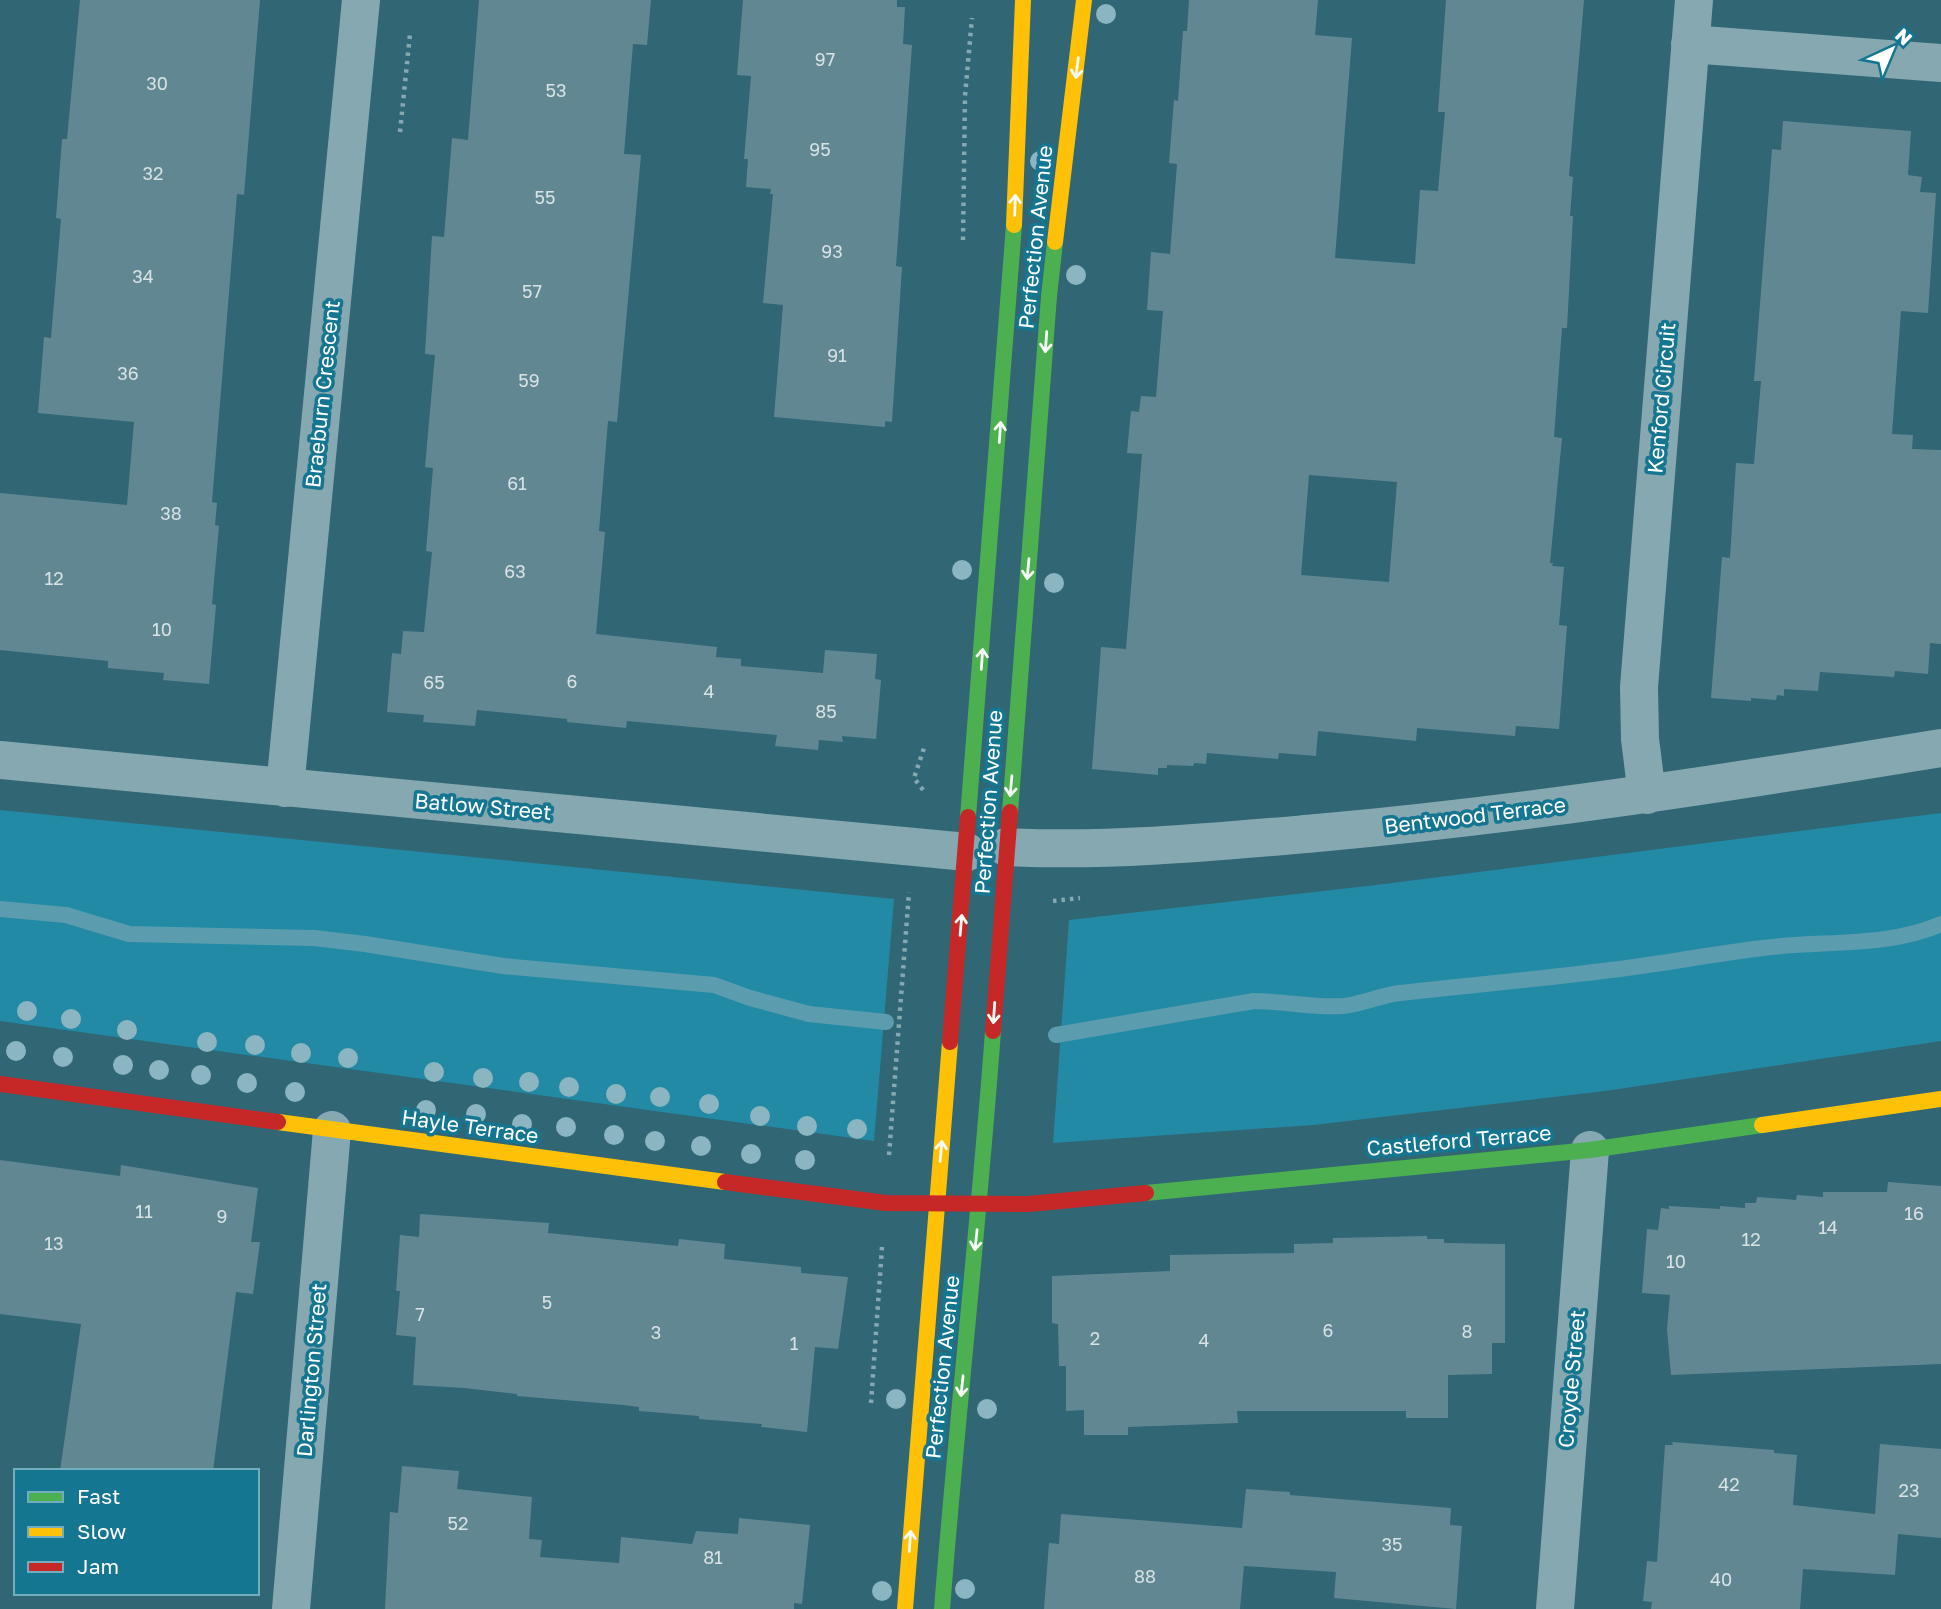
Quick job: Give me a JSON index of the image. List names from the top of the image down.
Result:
{
  "streets": {
    "street": [
      "Perfection Avenue",
      "Braeburn Crescent",
      "Kenford Circuit",
      "Batlow Street",
      "Bentwood Terrace",
      "Hayle Terrace",
      "Castleford Terrace",
      "Darlington Street",
      "Croyde Street"
    ]
  },
  "crossings": [
    ["Perfection Avenue", "Batlow Street"],
    ["Perfection Avenue", "Bentwood Terrace"],
    ["Perfection Avenue", "Hayle Terrace"],
    ["Perfection Avenue", "Castleford Terrace"],
    ["Braeburn Crescent", "Batlow Street"],
    ["Kenford Circuit", "Bentwood Terrace"],
    ["Hayle Terrace", "Castleford Terrace"],
    ["Hayle Terrace", "Darlington Street"],
    ["Castleford Terrace", "Croyde Street"]
  ],
  "house_numbers": [
    "97",
    "30",
    "53",
    "95",
    "32",
    "55",
    "93",
    "34",
    "57",
    "91",
    "36",
    "59",
    "61",
    "38",
    "63",
    "12",
    "10",
    "6",
    "65",
    "4",
    "85",
    "11",
    "16",
    "9",
    "14",
    "12",
    "13",
    "10",
    "5",
    "7",
    "6",
    "8",
    "3",
    "2",
    "4",
    "1",
    "42",
    "23",
    "52",
    "35",
    "81",
    "88",
    "40"
  ],
  "legend": ["Fast", "Slow", "Jam"],
  "north": "top right"
}
